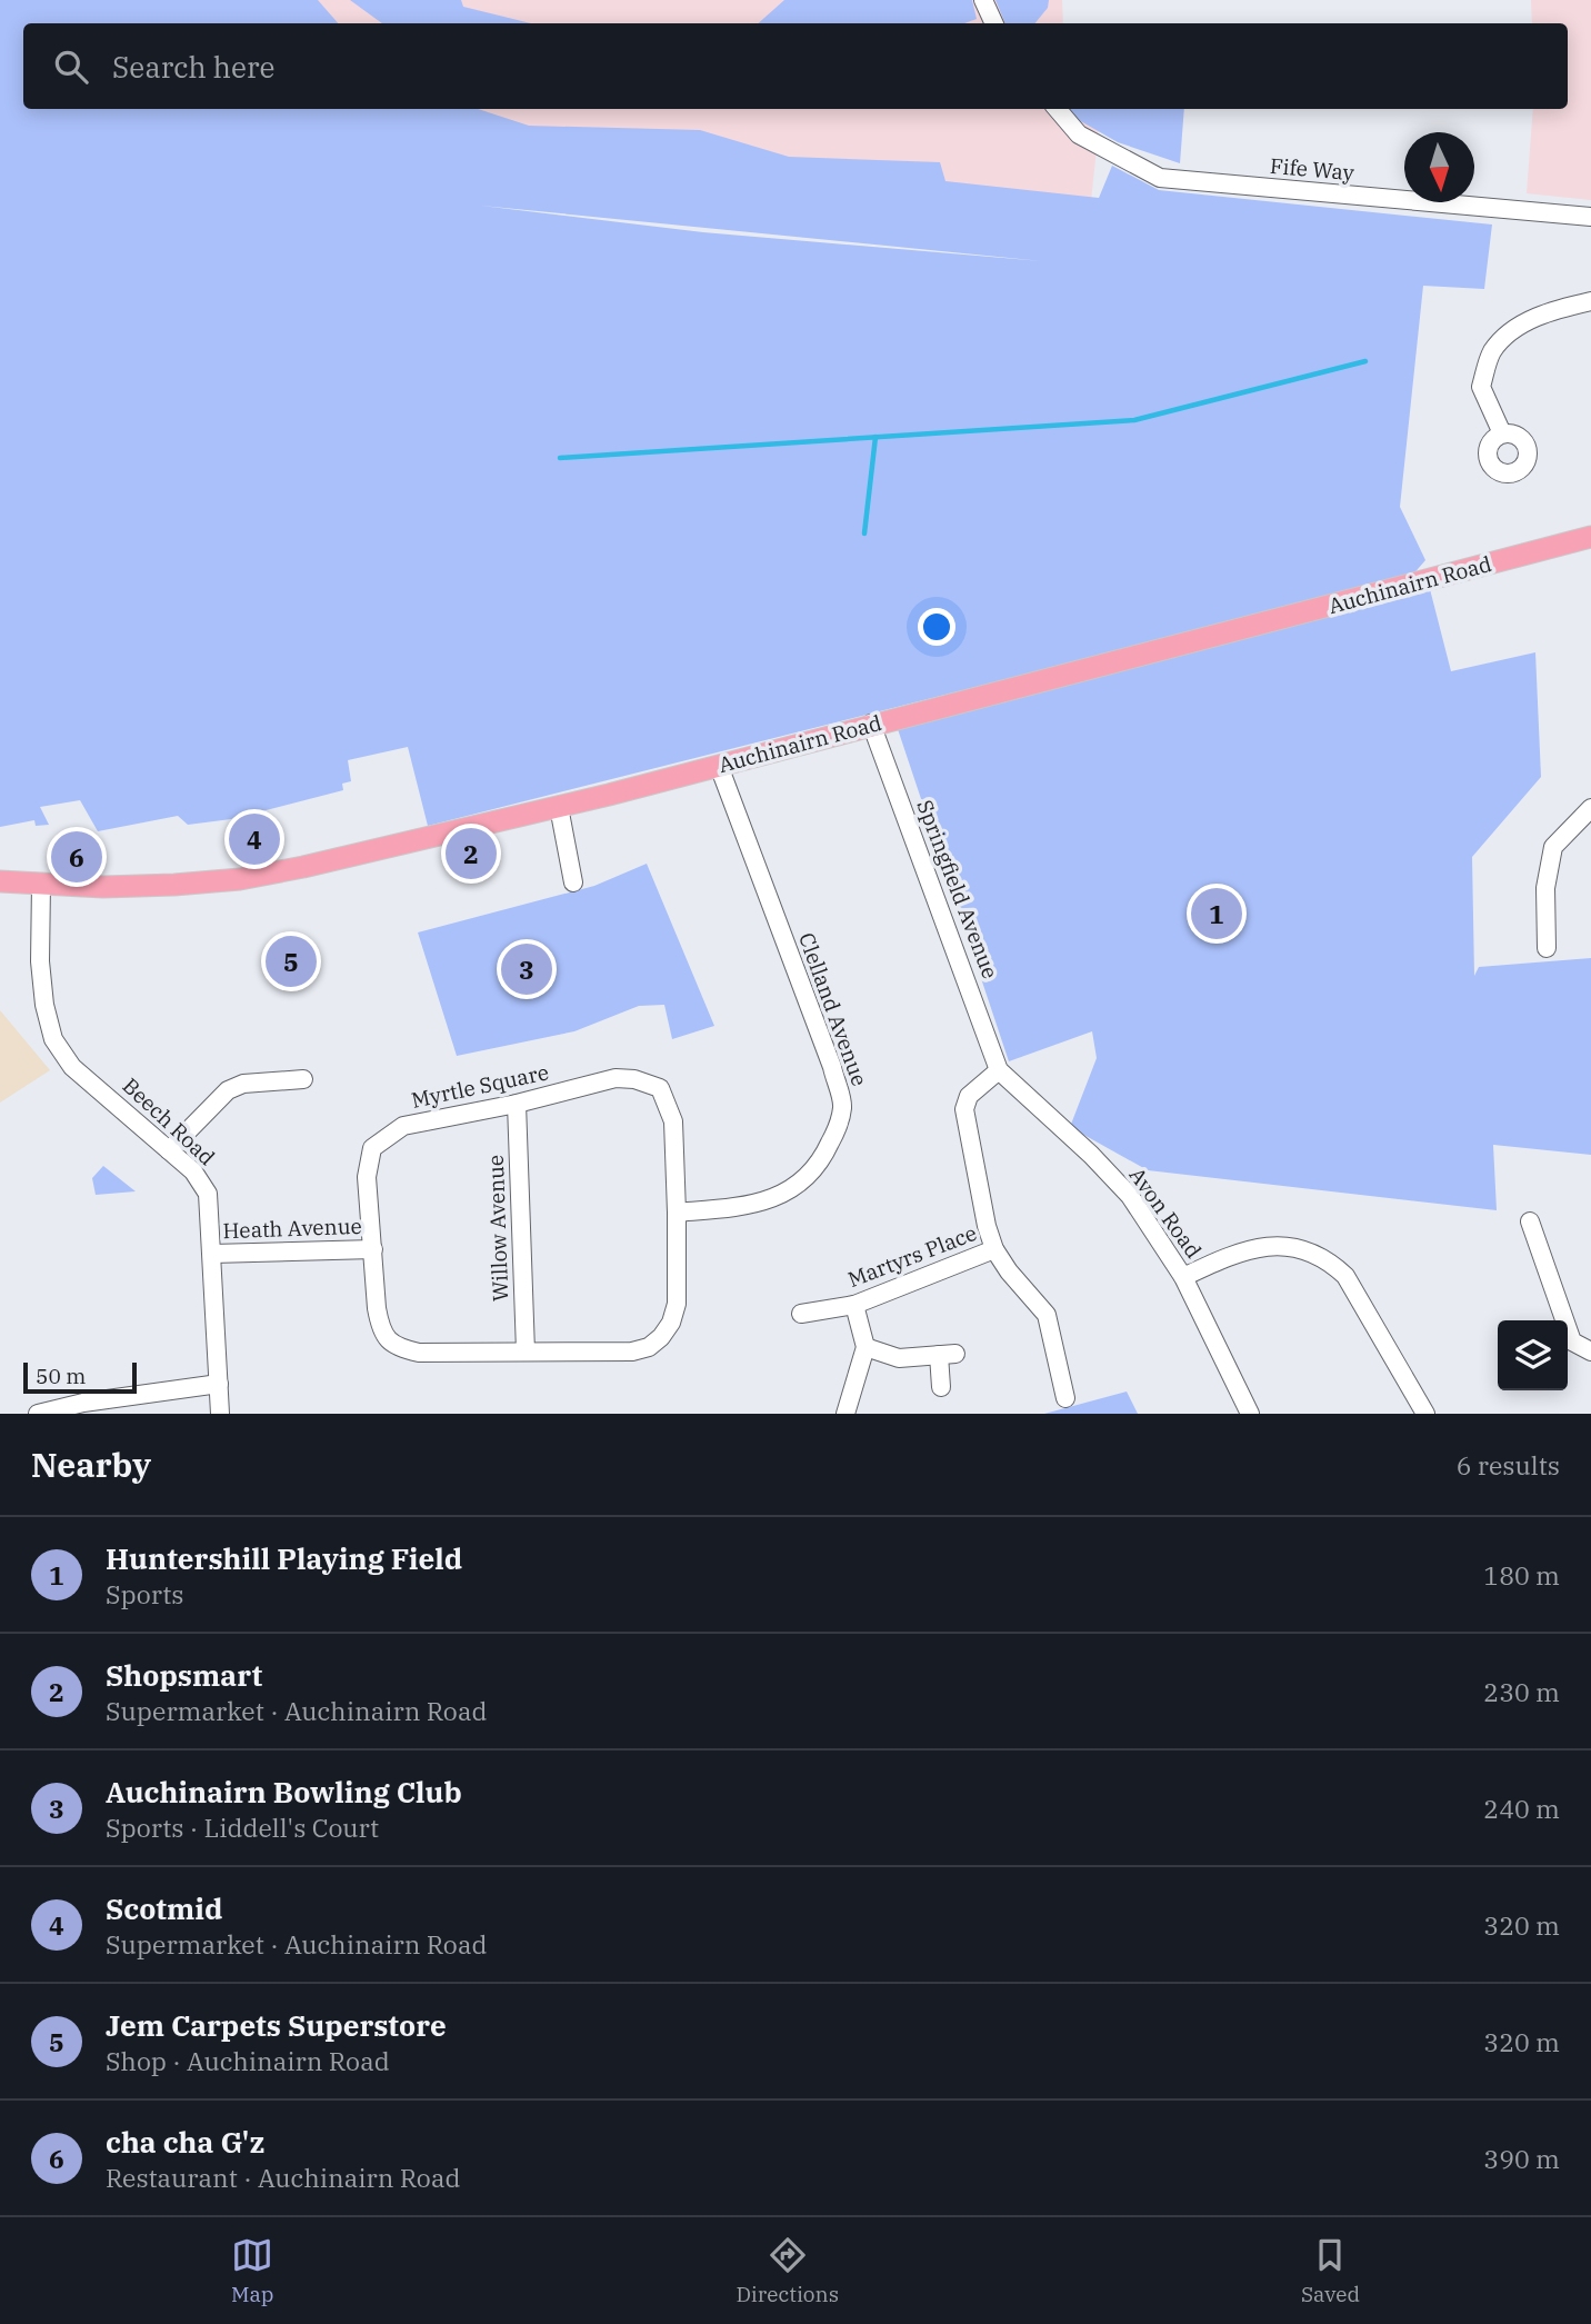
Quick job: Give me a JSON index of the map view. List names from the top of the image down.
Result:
{
  "streets": {
    "main road": ["Auchinairn Road"],
    "street": [
      "Fife Way",
      "Springfield Avenue",
      "Clelland Avenue",
      "Myrtle Square",
      "Beech Road",
      "Avon Road",
      "Heath Avenue",
      "Willow Avenue",
      "Martyrs Place"
    ]
  },
  "crossings": [
    ["Auchinairn Road", "Springfield Avenue"],
    ["Auchinairn Road", "Clelland Avenue"],
    ["Auchinairn Road", "Beech Road"],
    ["Springfield Avenue", "Avon Road"],
    ["Clelland Avenue", "Myrtle Square"],
    ["Myrtle Square", "Heath Avenue"],
    ["Myrtle Square", "Willow Avenue"],
    ["Beech Road", "Heath Avenue"]
  ],
  "scale_bar": "50 m",
  "north": "bottom",
  "page": {
    "search": "Search here",
    "pins": [
      "4",
      "2",
      "6",
      "1",
      "5",
      "3"
    ],
    "scale": "50 m",
    "heading": ["Nearby", "6 results"],
    "list": [
      {
        "mark": "1",
        "name": "Huntershill Playing Field",
        "note": "Sports",
        "value": "180 m"
      },
      {
        "mark": "2",
        "name": "Shopsmart",
        "note": "Supermarket · Auchinairn Road",
        "value": "230 m"
      },
      {
        "mark": "3",
        "name": "Auchinairn Bowling Club",
        "note": "Sports · Liddell's Court",
        "value": "240 m"
      },
      {
        "mark": "4",
        "name": "Scotmid",
        "note": "Supermarket · Auchinairn Road",
        "value": "320 m"
      },
      {
        "mark": "5",
        "name": "Jem Carpets Superstore",
        "note": "Shop · Auchinairn Road",
        "value": "320 m"
      },
      {
        "mark": "6",
        "name": "cha cha G'z",
        "note": "Restaurant · Auchinairn Road",
        "value": "390 m"
      }
    ],
    "nav": ["Map", "Directions", "Saved"]
  }
}
